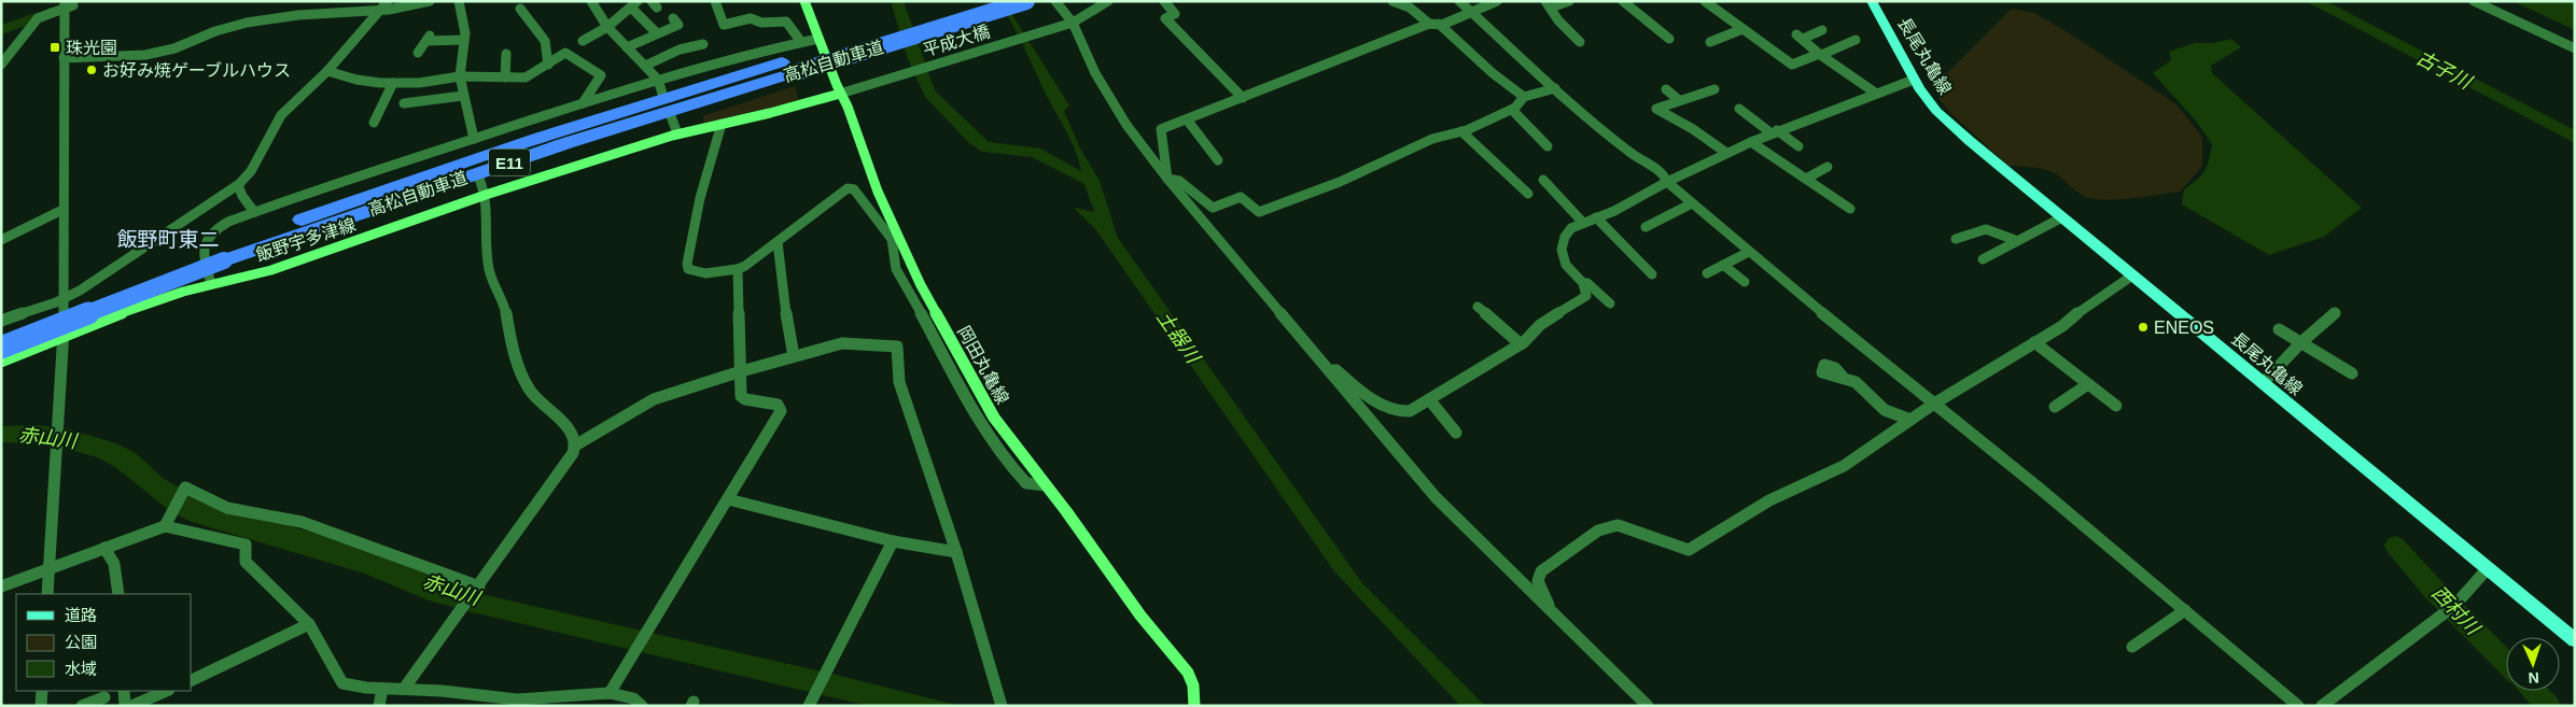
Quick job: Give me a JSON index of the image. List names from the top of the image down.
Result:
{
  "streets": {
    "highway": ["高松自動車道", "E11"],
    "main road": ["長尾丸亀線", "飯野宇多津線", "岡田丸亀線"],
    "street": ["平成大橋"]
  },
  "crossings": [
    ["平成大橋", "飯野宇多津線"],
    ["平成大橋", "岡田丸亀線"],
    ["飯野宇多津線", "岡田丸亀線"]
  ],
  "districts": ["飯野町東二"],
  "water": [
    "古子川",
    "土器川",
    "赤山川",
    "西村川"
  ],
  "places": {
    "transit": ["珠光園"],
    "other": ["お好み焼ゲーブルハウス", "ENEOS"]
  },
  "legend": ["道路", "公園", "水域"],
  "north": "bottom"
}
